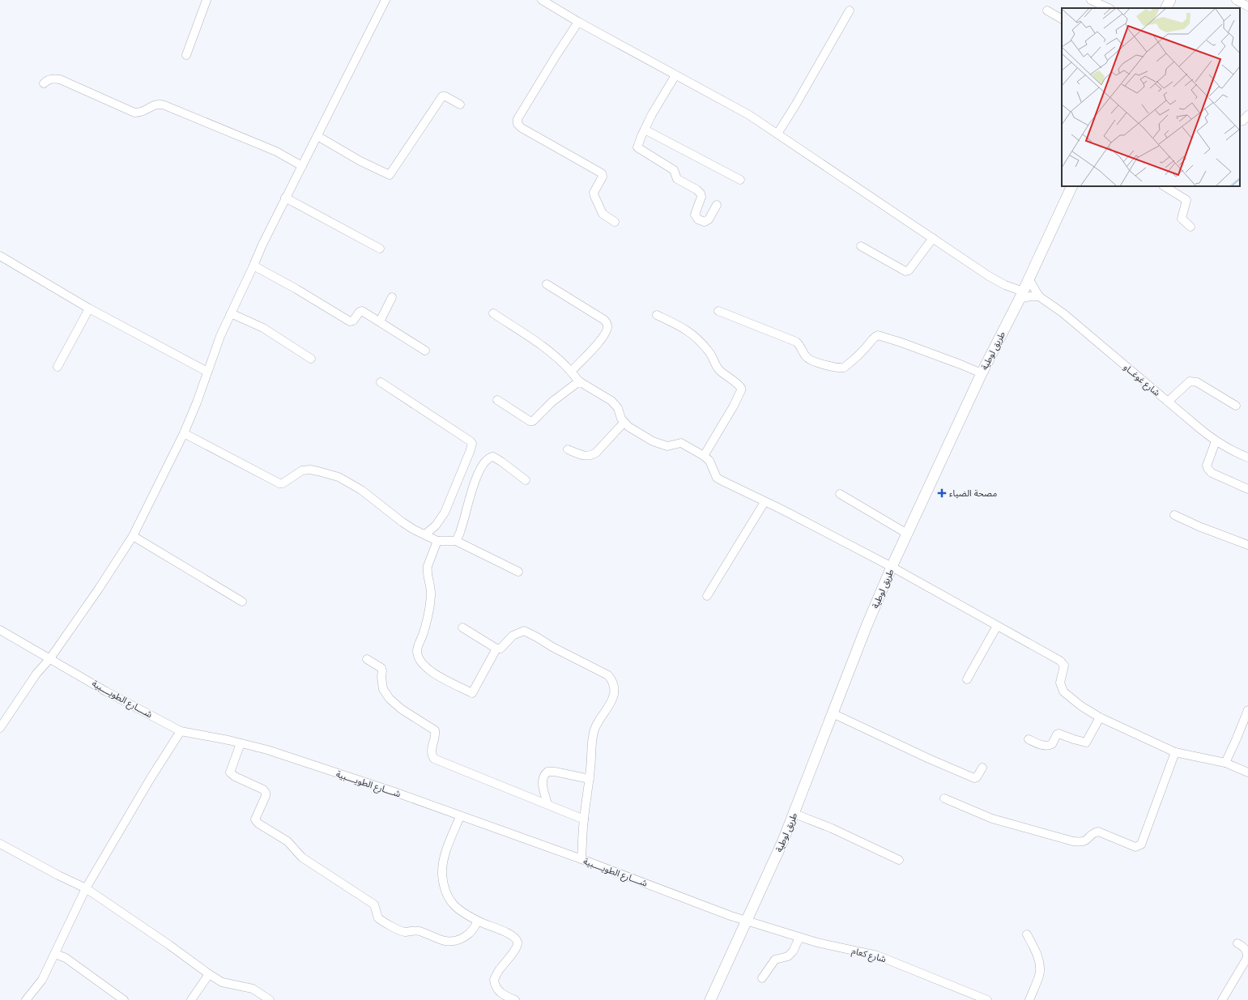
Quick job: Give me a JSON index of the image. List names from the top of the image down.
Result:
{
  "streets": {
    "main road": ["طريق لوطية"],
    "street": ["شارع غوغــاو", "شــــارع الطويــــبية", "شارع كعام"]
  },
  "crossings": [
    ["طريق لوطية", "شــــارع الطويــــبية"],
    ["طريق لوطية", "شارع كعام"],
    ["شــــارع الطويــــبية", "شارع كعام"]
  ],
  "places": {
    "health": ["مصحة الضياء"]
  }
}
